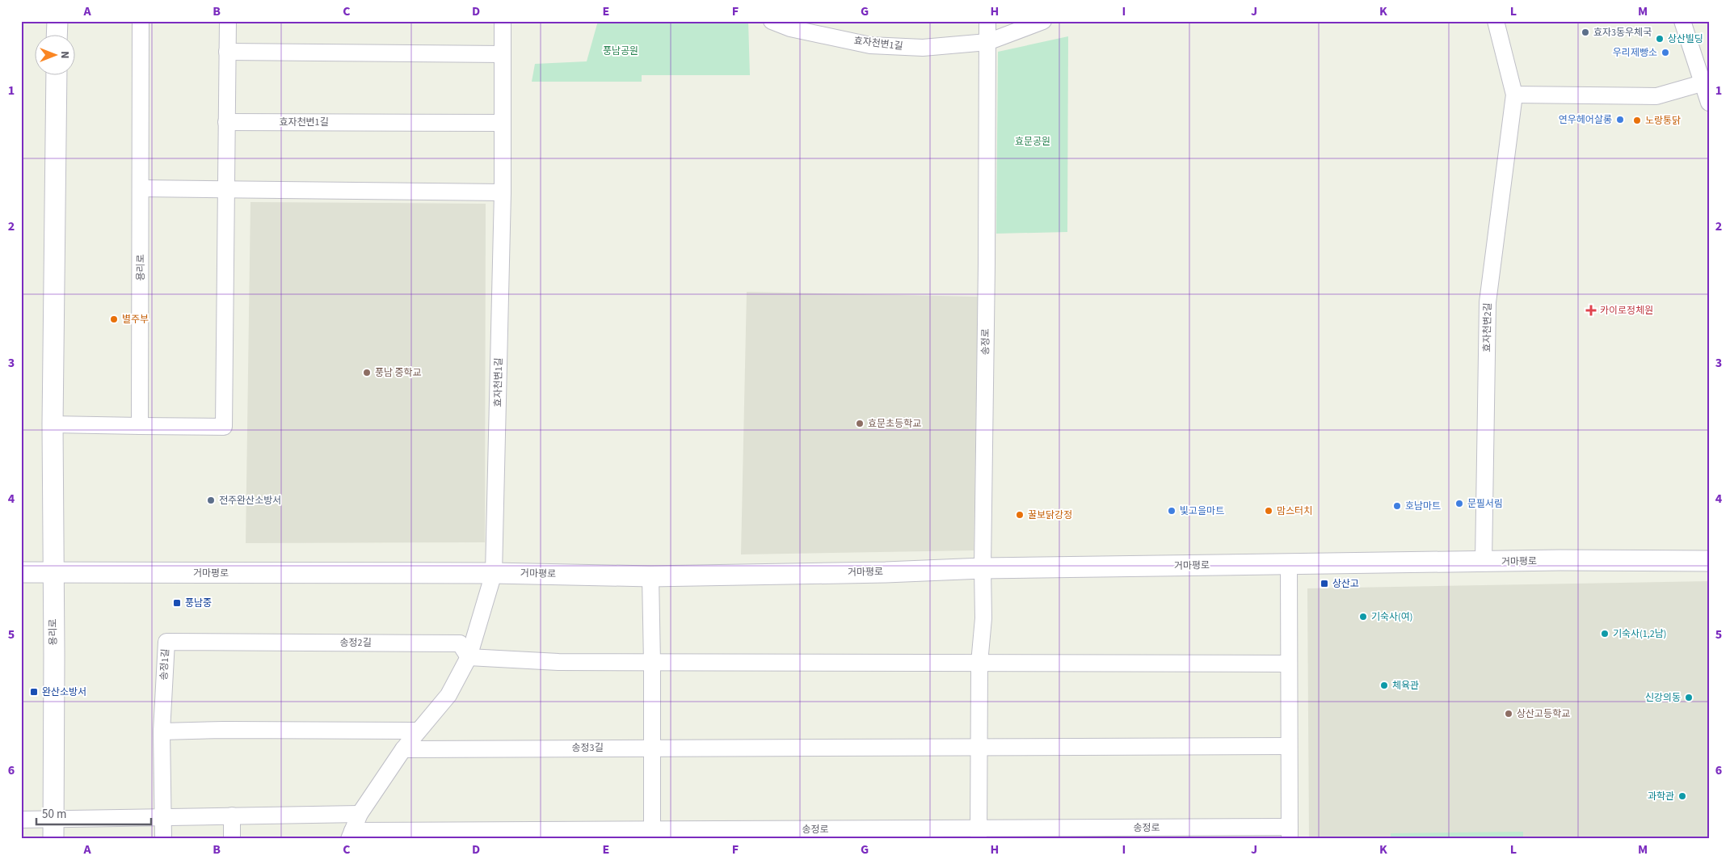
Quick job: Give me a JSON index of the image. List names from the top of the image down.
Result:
{
  "streets": {
    "street": [
      "효자천변1길",
      "용리로",
      "효자천변2길",
      "송정로",
      "거마평로",
      "송정2길",
      "송정1길",
      "송정3길"
    ]
  },
  "crossings": [
    ["효자천변1길", "송정로"],
    ["효자천변1길", "거마평로"],
    ["용리로", "거마평로"],
    ["효자천변2길", "거마평로"],
    ["송정로", "거마평로"],
    ["송정2길", "송정1길"]
  ],
  "parks": ["풍남공원", "효문공원"],
  "places": {
    "other": [
      "효자3동우체국",
      "상산빌딩",
      "우리제빵소",
      "연우헤어살롱",
      "노랑통닭",
      "별주부",
      "풍남 중학교",
      "효문초등학교",
      "전주완산소방서",
      "문필서림",
      "호남마트",
      "빛고을마트",
      "맘스터치",
      "꿀보닭강정",
      "기숙사(여)",
      "기숙사(1,2남)",
      "체육관",
      "신강의동",
      "상산고등학교",
      "과학관"
    ],
    "health": ["카이로정체원"],
    "transit": ["상산고", "풍남중", "완산소방서"]
  },
  "scale_bar": "50 m",
  "north": "right",
  "grid": {
    "columns": [
      "A",
      "B",
      "C",
      "D",
      "E",
      "F",
      "G",
      "H",
      "I",
      "J",
      "K",
      "L",
      "M"
    ],
    "rows": [
      "1",
      "2",
      "3",
      "4",
      "5",
      "6"
    ]
  }
}
